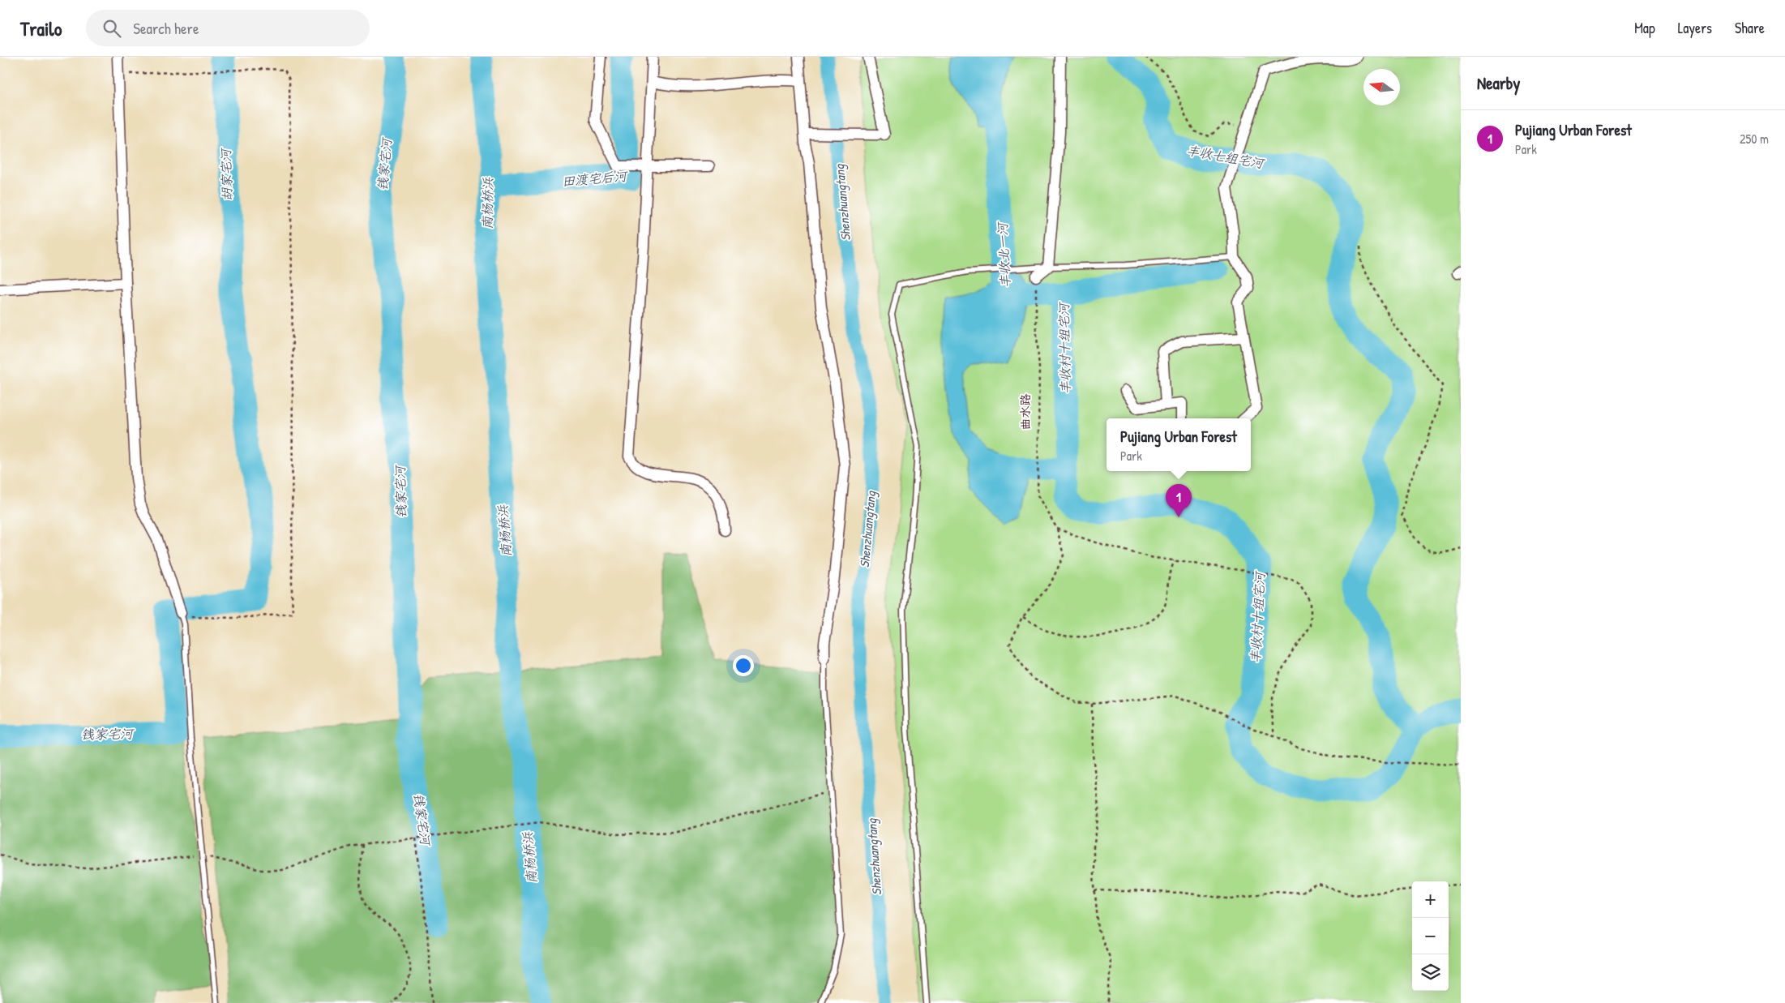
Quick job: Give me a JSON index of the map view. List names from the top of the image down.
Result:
{
  "streets": {
    "path": ["曲水路"]
  },
  "water": [
    "丰收七组宅河",
    "钱家宅河",
    "胡家宅河",
    "田渡宅后河",
    "Shenzhuangtang",
    "南杨桥浜",
    "丰收北一河",
    "丰收村十组宅河"
  ],
  "north": "left",
  "page": {
    "header": "Trailo",
    "search": "Search here",
    "nav": ["Map", "Layers", "Share"],
    "heading": "Nearby",
    "list": [
      {
        "mark": "1",
        "name": "Pujiang Urban Forest",
        "note": "Park",
        "value": "250 m"
      }
    ],
    "popup": ["Pujiang Urban Forest", "Park"],
    "pins": "1",
    "map_buttons": ["+", "−"]
  }
}
